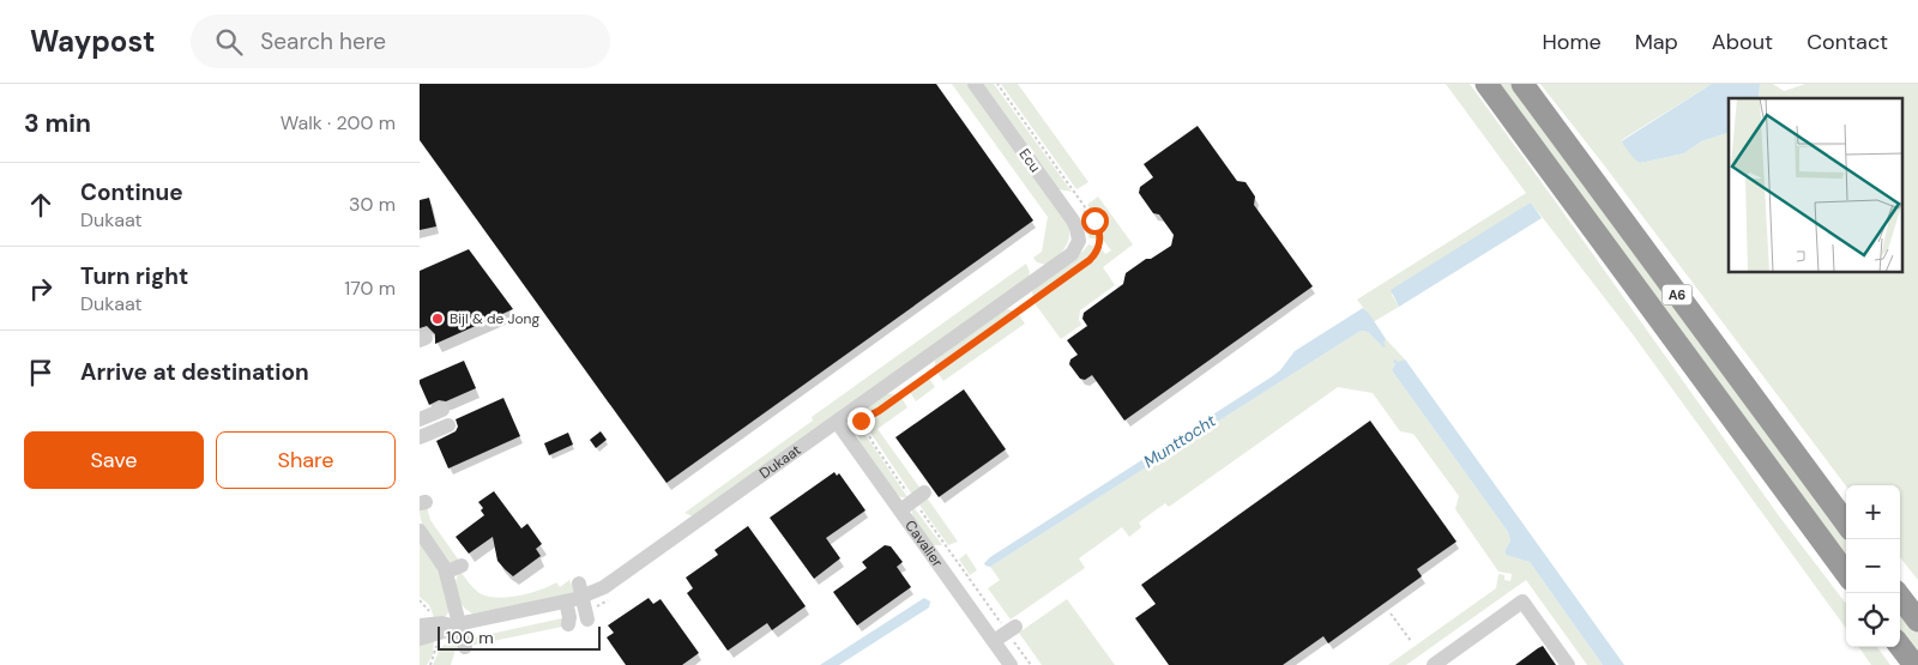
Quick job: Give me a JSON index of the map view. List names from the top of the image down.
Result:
{
  "streets": {
    "highway": ["A6"],
    "street": ["Ecu", "Dukaat", "Cavalier"]
  },
  "crossings": [
    ["Ecu", "Dukaat"],
    ["Dukaat", "Cavalier"]
  ],
  "water": ["Munttocht"],
  "places": ["Bijl & de Jong"],
  "scale_bar": "100 m",
  "page": {
    "header": "Waypost",
    "search": "Search here",
    "nav": [
      "Home",
      "Map",
      "About",
      "Contact"
    ],
    "heading": ["3 min", "Walk · 200 m"],
    "list": [
      ["Continue", "Dukaat", "30 m"],
      ["Turn right", "Dukaat", "170 m"],
      "Arrive at destination"
    ],
    "buttons": ["Save", "Share"],
    "map_buttons": ["+", "−"],
    "scale": "100 m"
  }
}
